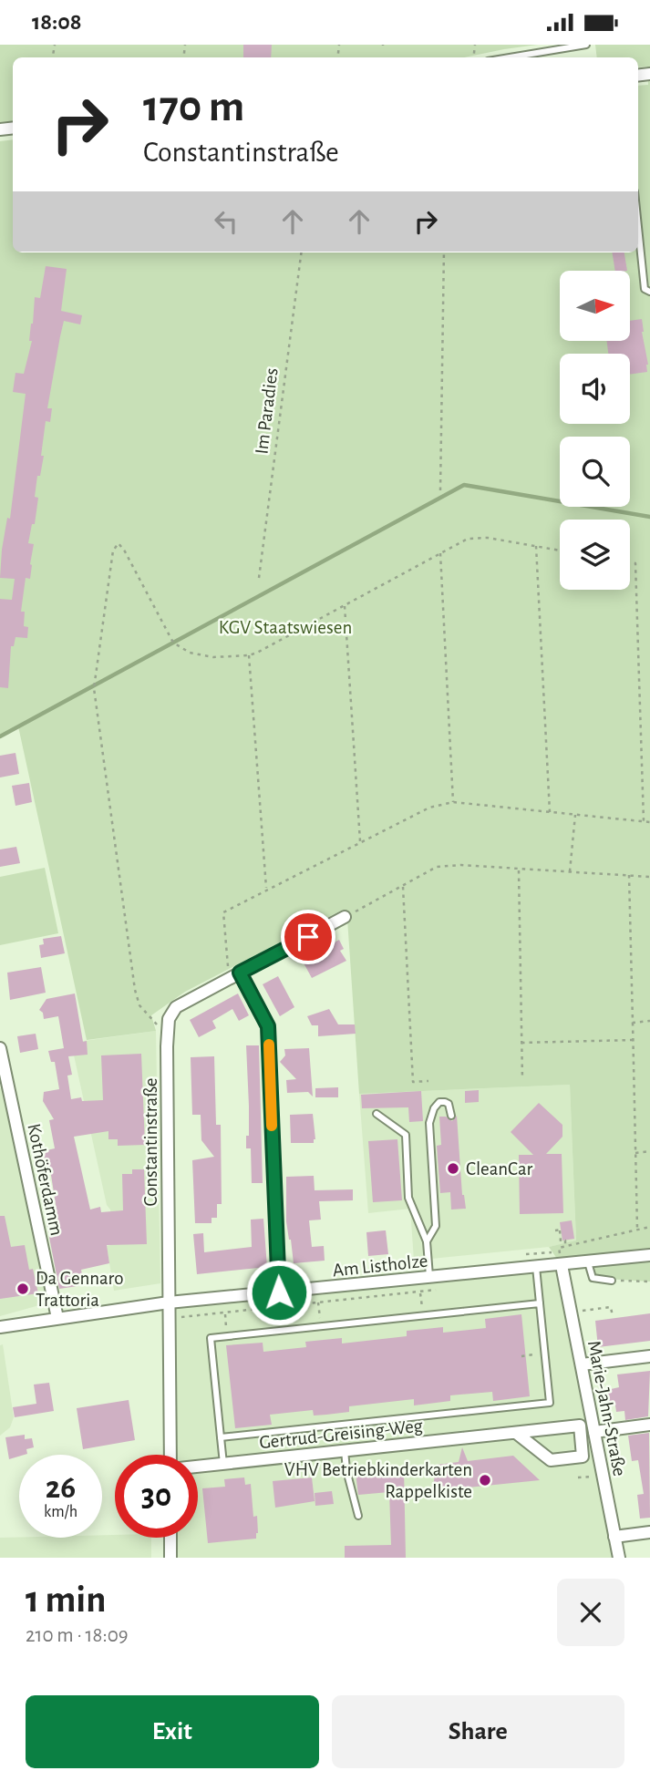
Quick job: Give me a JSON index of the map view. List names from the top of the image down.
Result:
{
  "streets": {
    "street": [
      "Constantinstraße",
      "Kothöferdamm",
      "Am Listholze",
      "Marie-Jahn-Straße",
      "Gertrud-Greising-Weg"
    ],
    "path": ["Im Paradies"]
  },
  "crossings": [
    ["Constantinstraße", "Am Listholze"],
    ["Kothöferdamm", "Am Listholze"],
    ["Am Listholze", "Marie-Jahn-Straße"]
  ],
  "parks": ["KGV Staatswiesen"],
  "places": ["CleanCar", "Da Gennaro Trattoria", "VHV Betriebkinderkarten Rappelkiste"],
  "north": "right",
  "page": {
    "status": "18:08",
    "turn": ["170 m", "Constantinstraße"],
    "speed": "26 km/h",
    "limit": "30",
    "heading": ["1 min", "210 m · 18:09"],
    "buttons": ["Exit", "Share"]
  }
}
